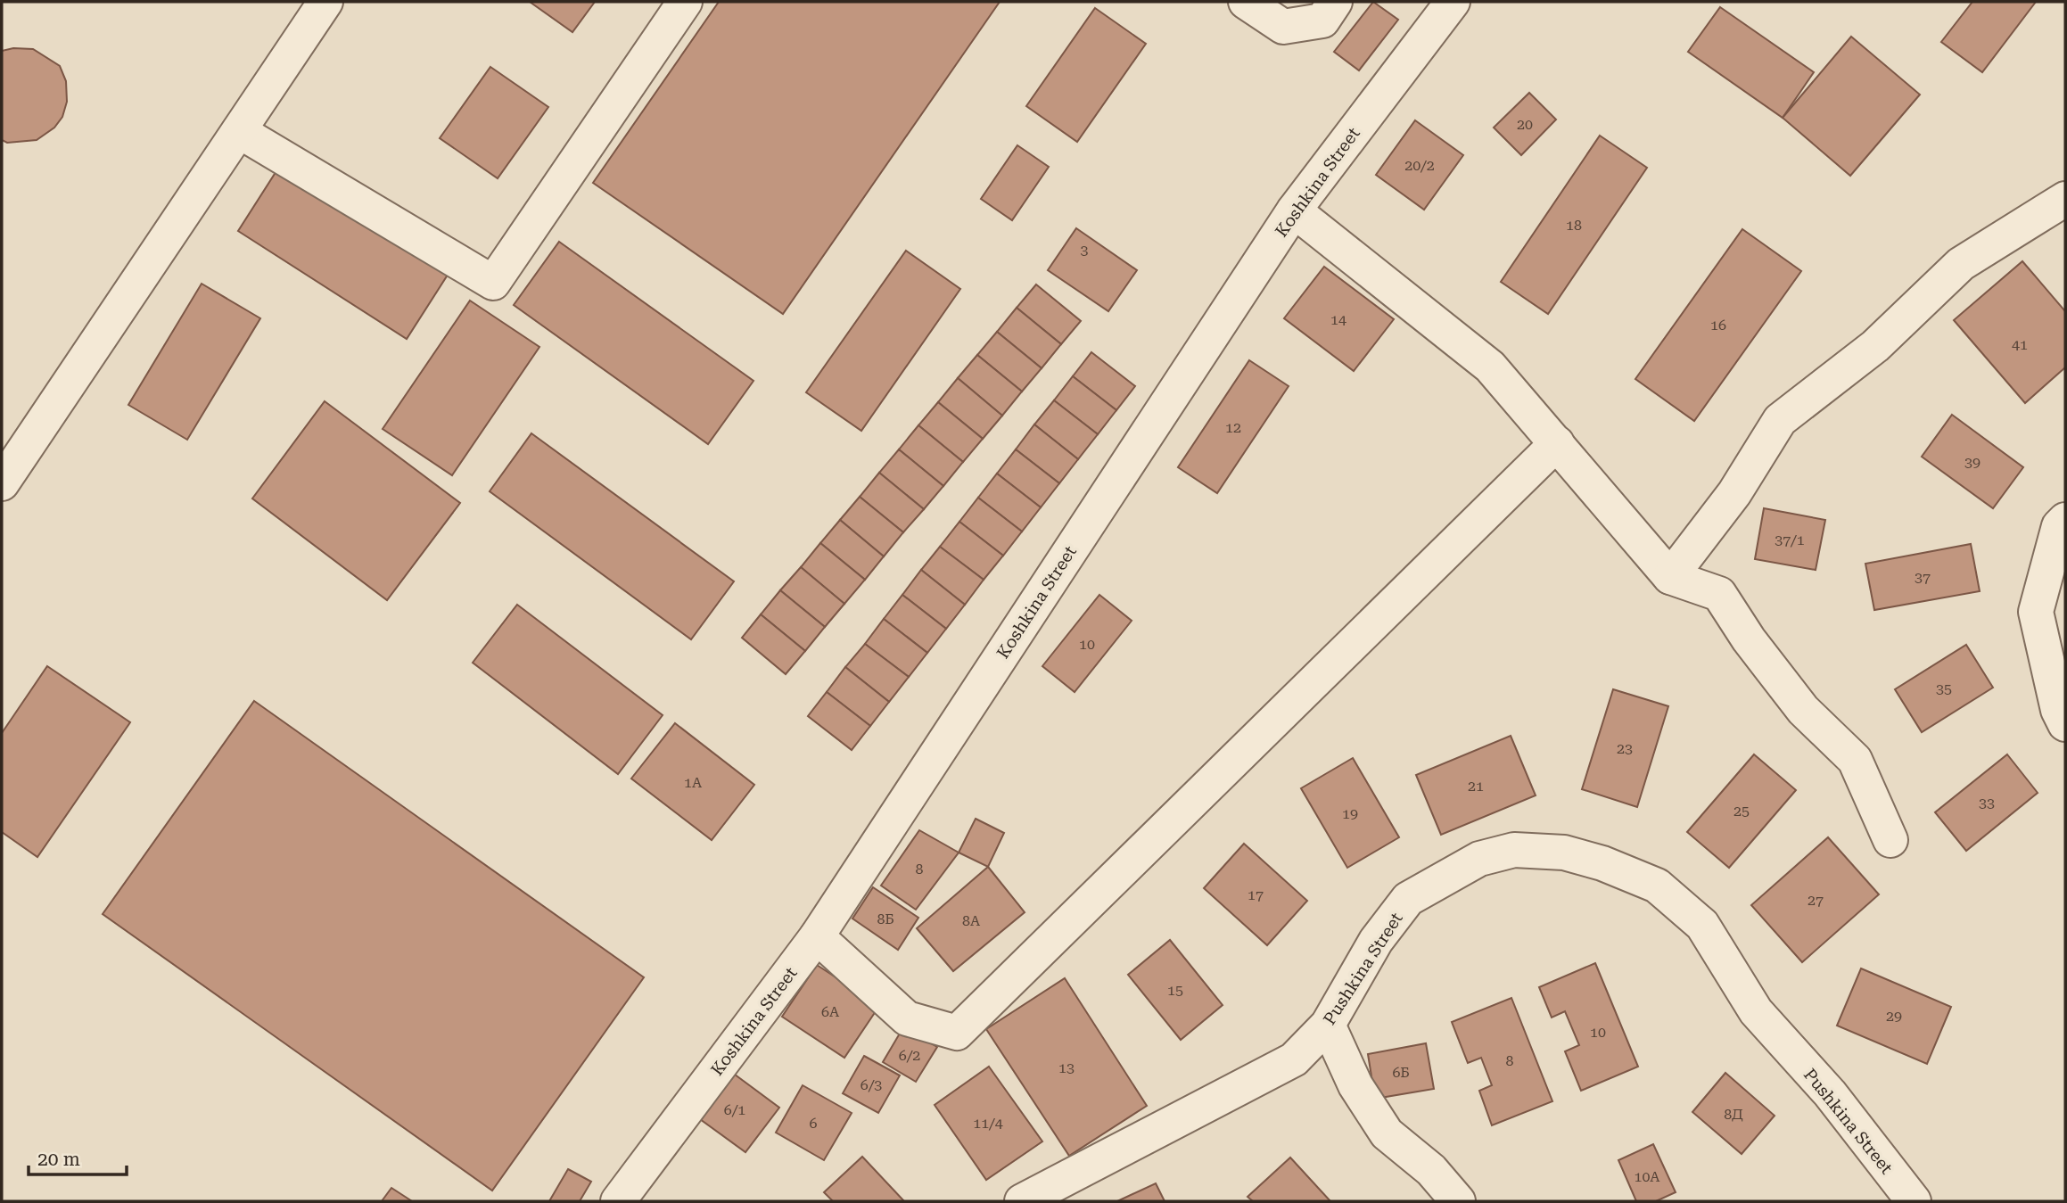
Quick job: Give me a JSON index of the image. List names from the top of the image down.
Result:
{
  "streets": {
    "street": ["Koshkina Street", "Pushkina Street"]
  },
  "house_numbers": [
    "20",
    "20/2",
    "18",
    "3",
    "14",
    "16",
    "41",
    "12",
    "39",
    "37/1",
    "37",
    "10",
    "35",
    "23",
    "1А",
    "21",
    "33",
    "25",
    "19",
    "8",
    "17",
    "27",
    "8Б",
    "8А",
    "15",
    "6А",
    "29",
    "10",
    "6/2",
    "8",
    "13",
    "6Б",
    "6/3",
    "6/1",
    "8Д",
    "6",
    "11/4",
    "10А"
  ],
  "scale_bar": "20 m"
}
